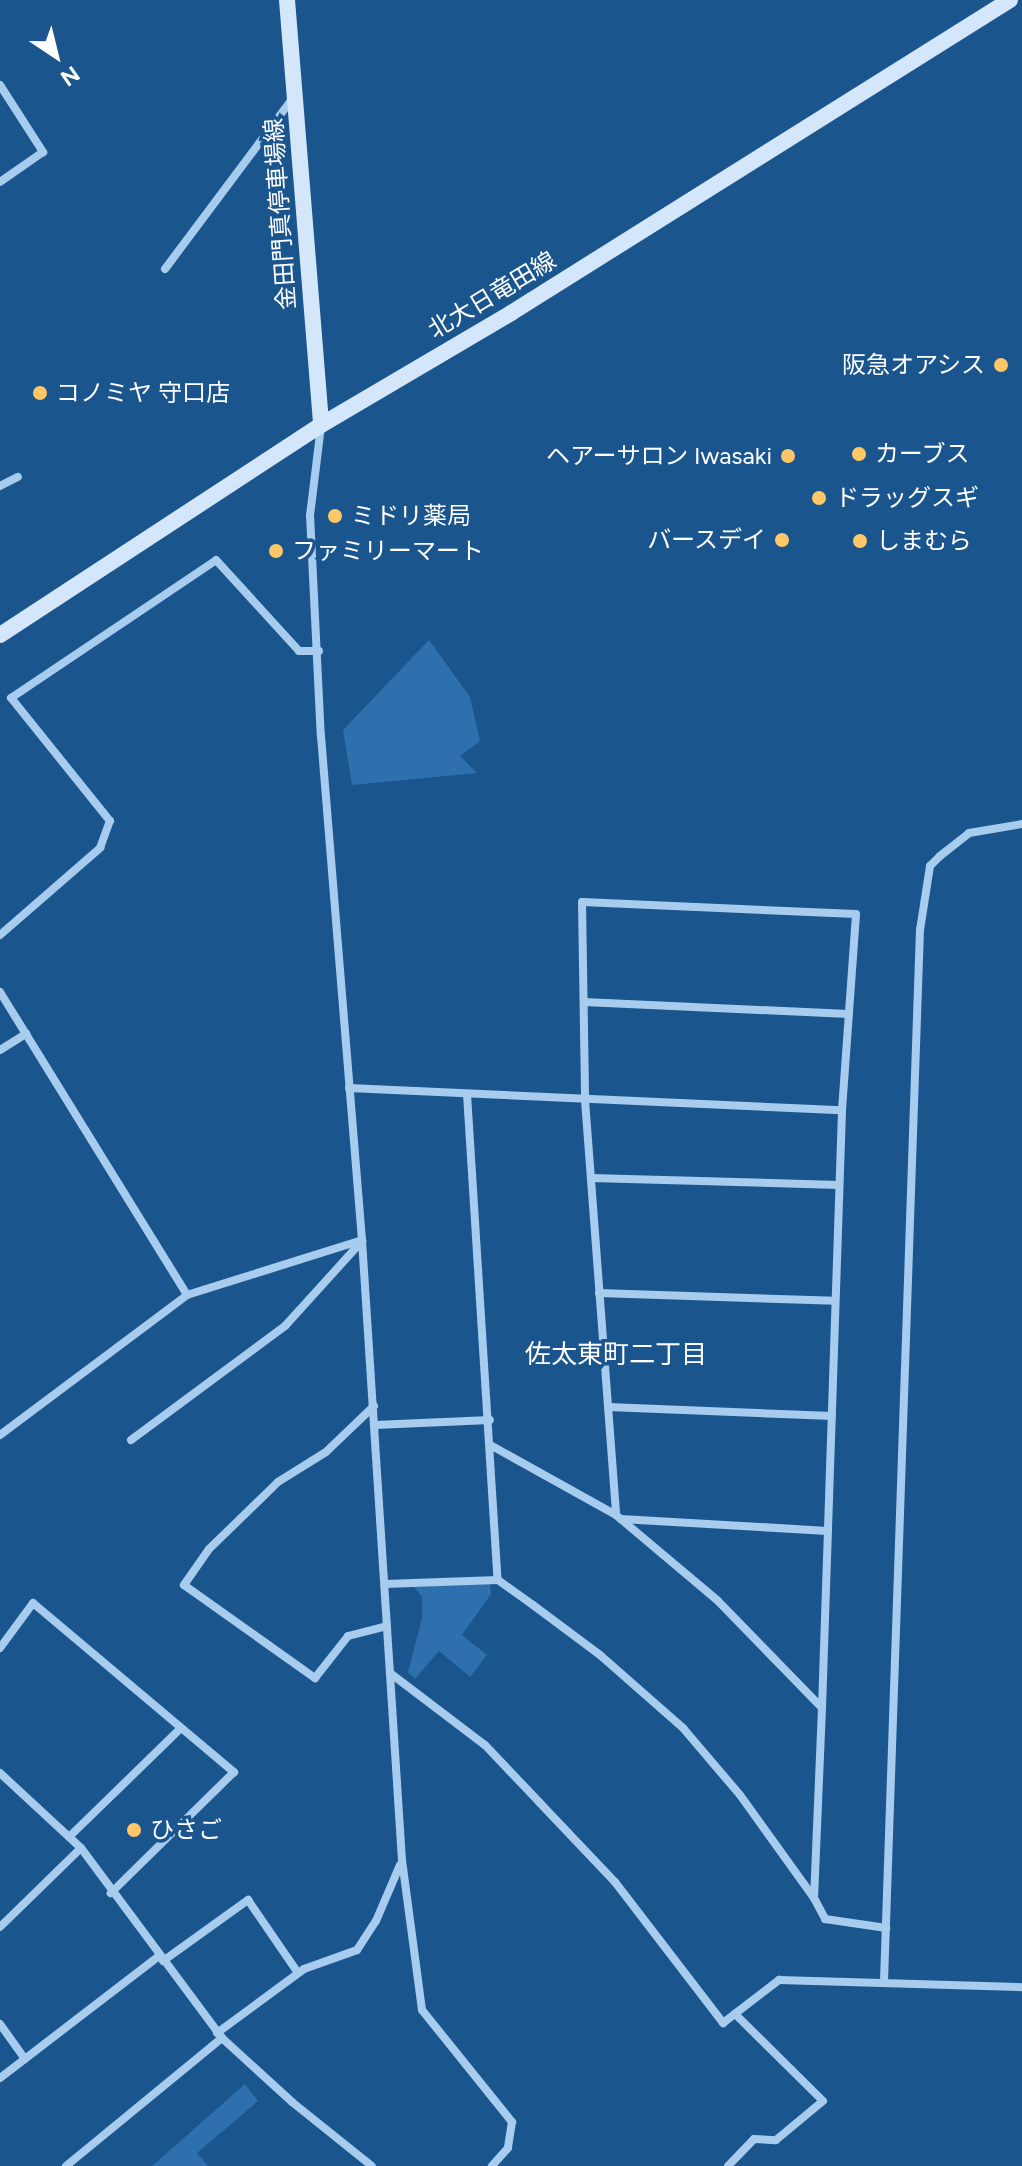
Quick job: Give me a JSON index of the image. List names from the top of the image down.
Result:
{
  "streets": {
    "main road": ["金田門真停車場線", "北大日竜田線"]
  },
  "crossings": [
    ["金田門真停車場線", "北大日竜田線"]
  ],
  "districts": ["佐太東町二丁目"],
  "places": [
    "阪急オアシス",
    "コノミヤ 守口店",
    "カーブス",
    "ヘアーサロン Iwasaki",
    "ドラッグスギ",
    "ミドリ薬局",
    "バースデイ",
    "しまむら",
    "ファミリーマート",
    "ひさご"
  ],
  "north": "bottom right"
}
